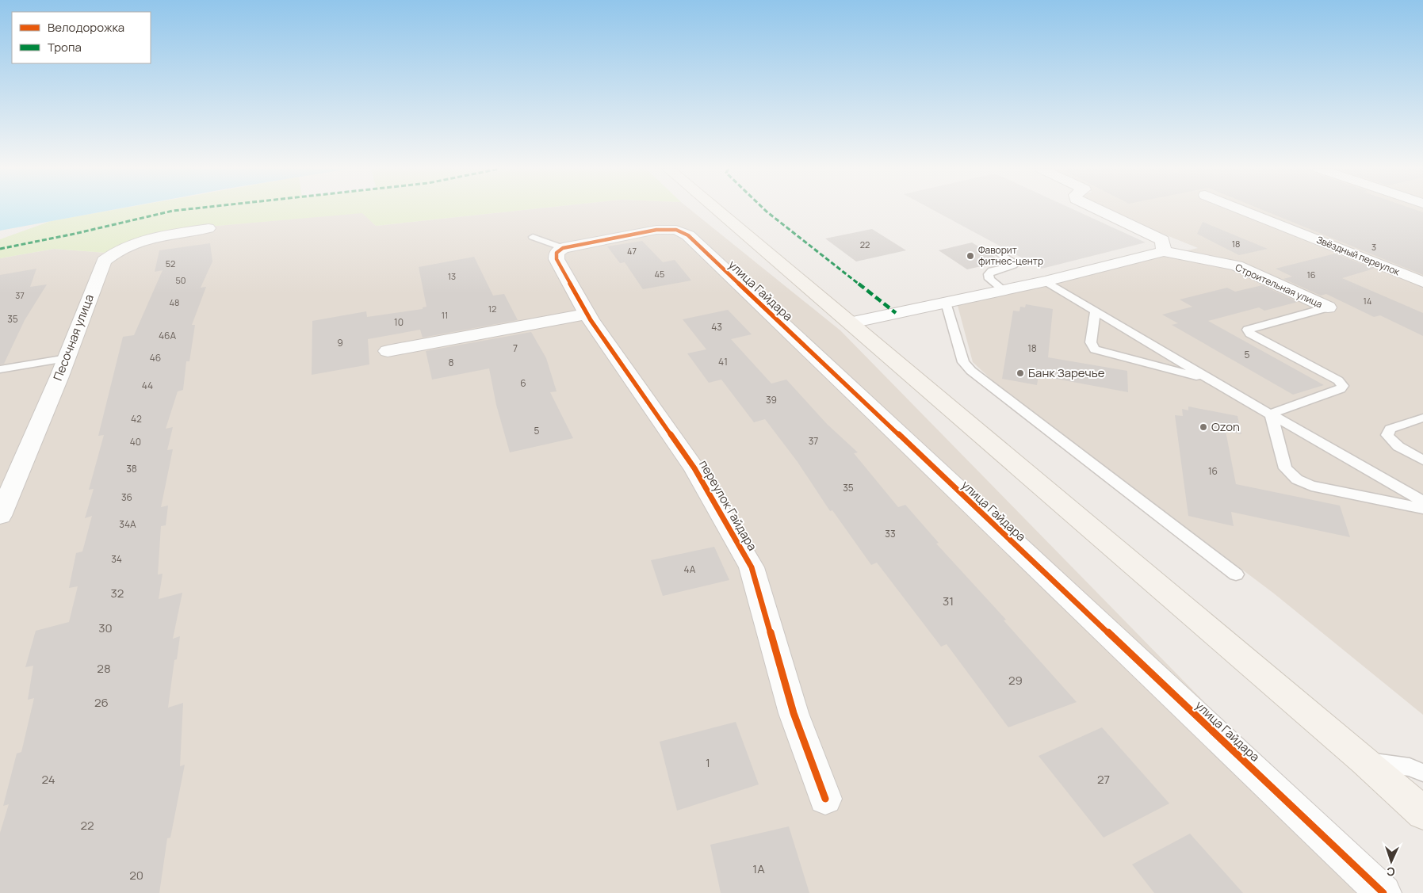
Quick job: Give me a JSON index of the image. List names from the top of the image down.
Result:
{
  "streets": {
    "street": [
      "Звёздный переулок",
      "Строительная улица",
      "улица Гайдара",
      "Песочная улица",
      "переулок Гайдара"
    ]
  },
  "crossings": [
    ["улица Гайдара", "переулок Гайдара"]
  ],
  "places": ["Фаворит фитнес-центр", "Банк Заречье", "Ozon"],
  "house_numbers": [
    "18",
    "22",
    "3",
    "47",
    "52",
    "45",
    "16",
    "13",
    "50",
    "37",
    "14",
    "48",
    "12",
    "11",
    "35",
    "10",
    "43",
    "46А",
    "9",
    "7",
    "18",
    "5",
    "46",
    "41",
    "8",
    "6",
    "44",
    "39",
    "42",
    "5",
    "37",
    "40",
    "38",
    "16",
    "35",
    "36",
    "34А",
    "33",
    "34",
    "4А",
    "32",
    "31",
    "30",
    "28",
    "29",
    "26",
    "1",
    "24",
    "27",
    "22",
    "1А",
    "20"
  ],
  "legend": ["Велодорожка", "Тропа"],
  "north": "bottom"
}
